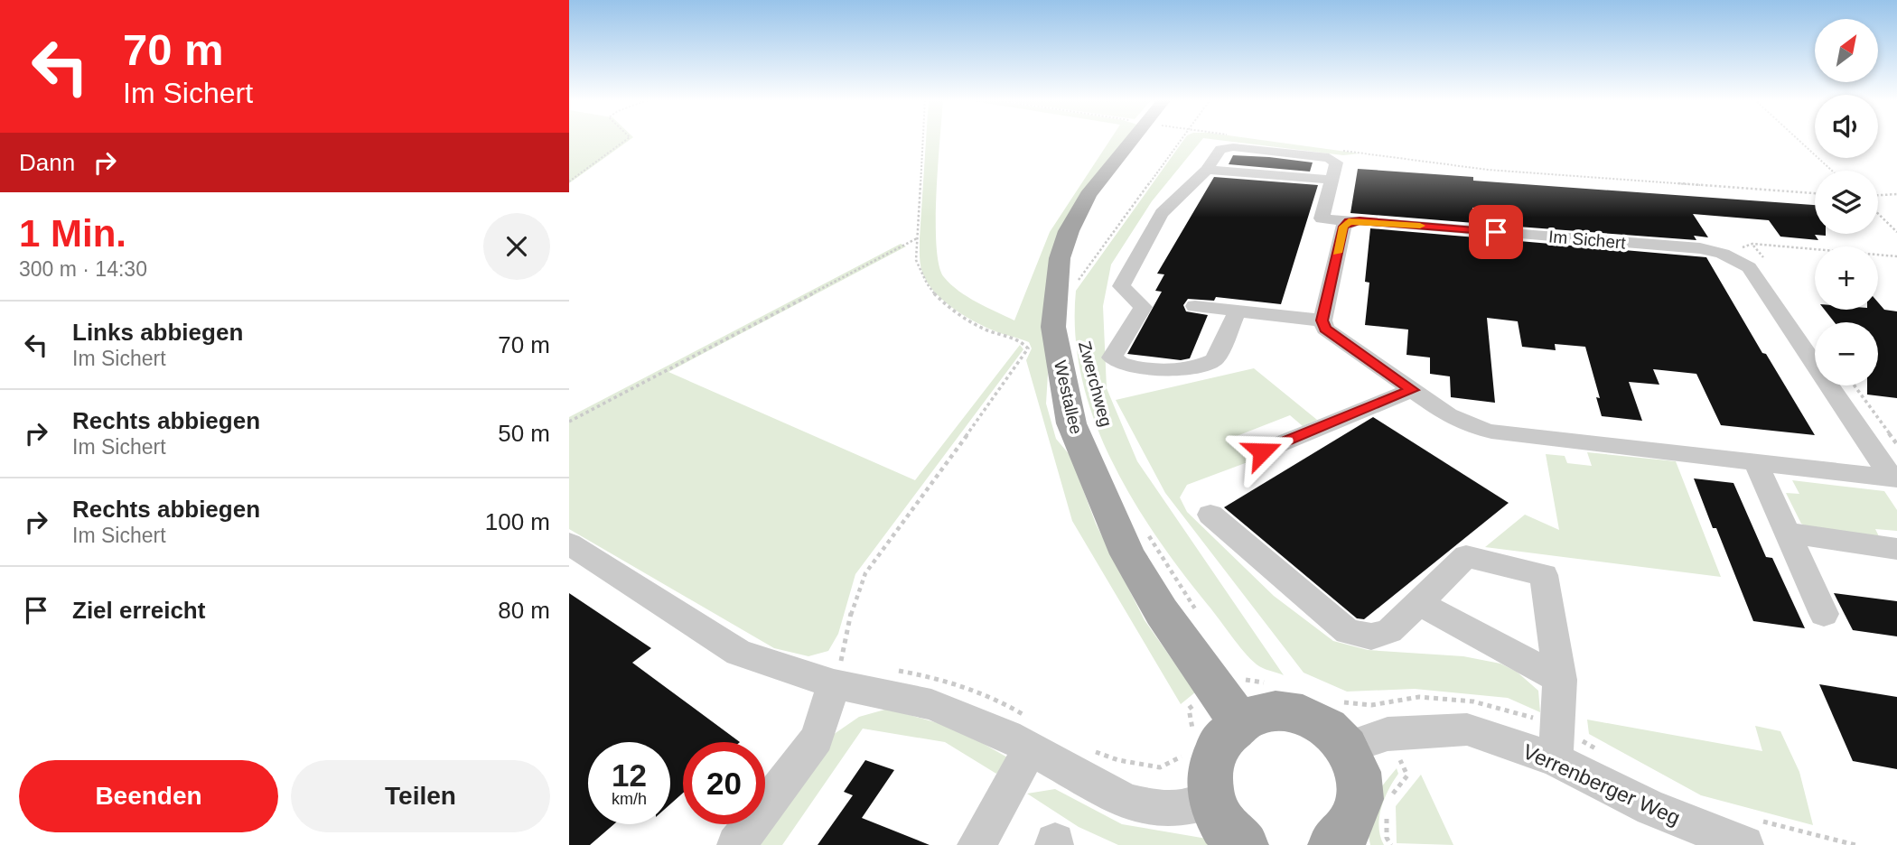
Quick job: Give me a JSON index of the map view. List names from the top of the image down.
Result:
{
  "streets": {
    "main road": ["Westallee"],
    "street": ["Im Sichert", "Verrenberger Weg"]
  },
  "north": "top right",
  "page": {
    "turn": ["70 m", "Im Sichert"],
    "map_buttons": ["+", "−"],
    "then": "Dann",
    "heading": ["1 Min.", "300 m · 14:30"],
    "list": [
      {
        "name": "Links abbiegen",
        "note": "Im Sichert",
        "value": "70 m"
      },
      {
        "name": "Rechts abbiegen",
        "note": "Im Sichert",
        "value": "50 m"
      },
      {
        "name": "Rechts abbiegen",
        "note": "Im Sichert",
        "value": "100 m"
      },
      {
        "name": "Ziel erreicht",
        "value": "80 m"
      }
    ],
    "speed": "12 km/h",
    "limit": "20",
    "buttons": ["Beenden", "Teilen"]
  }
}
